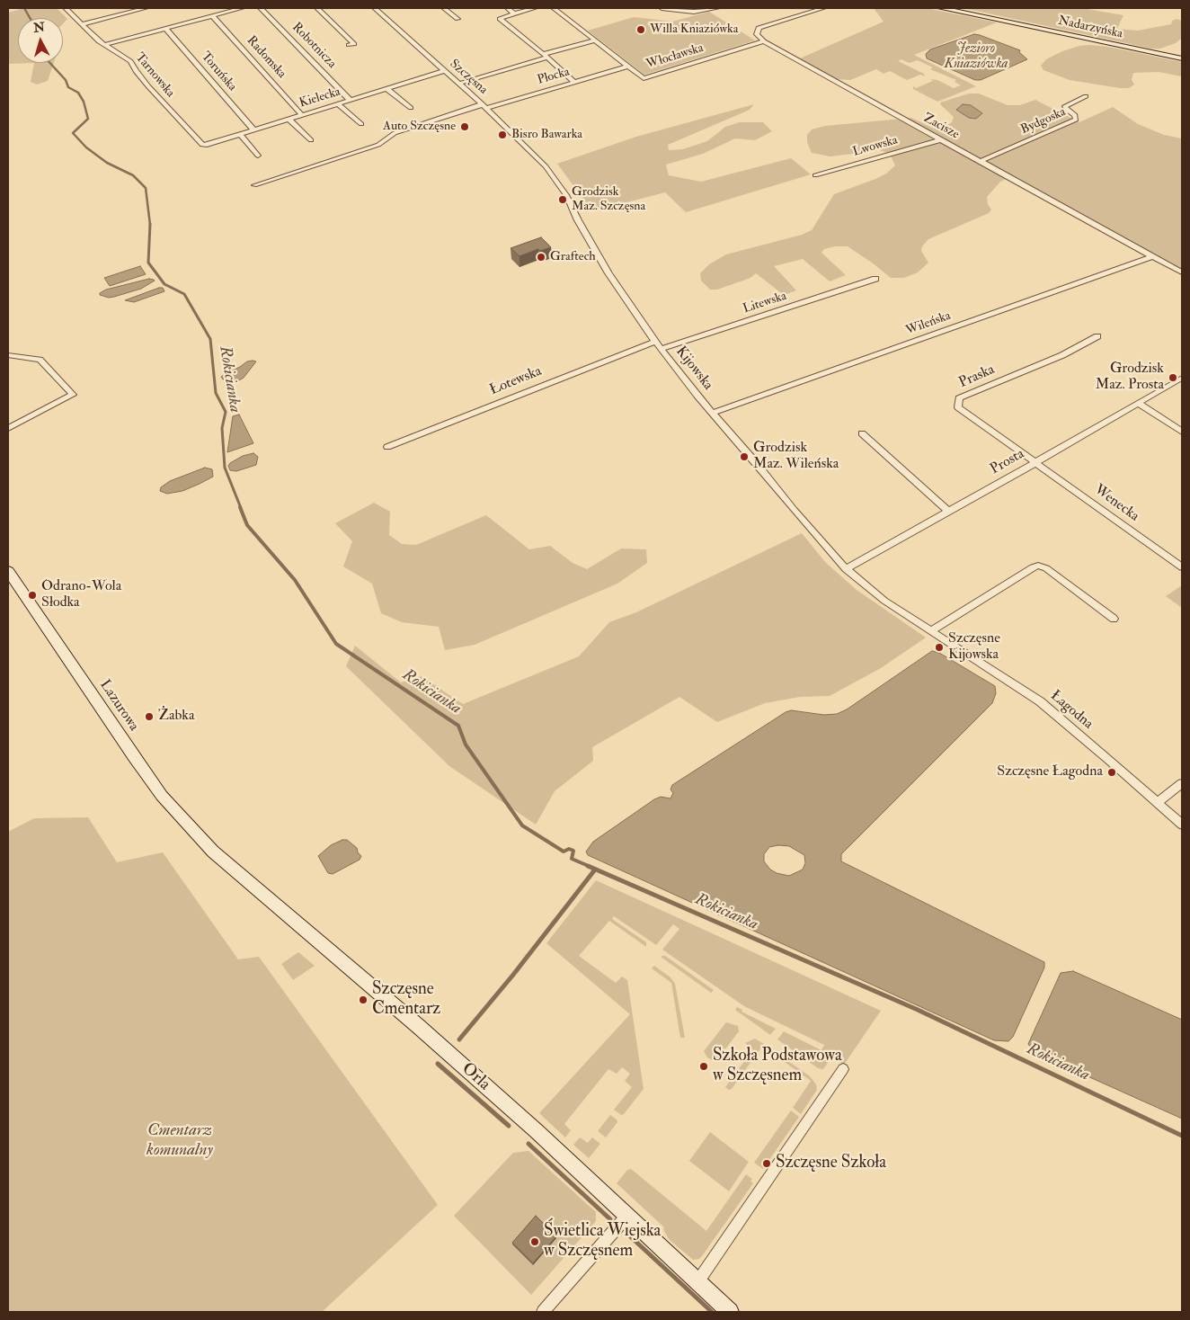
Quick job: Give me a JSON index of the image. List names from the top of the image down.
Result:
{
  "streets": {
    "street": [
      "Nadarzyńska",
      "Robotnicza",
      "Włocławska",
      "Radomska",
      "Toruńska",
      "Tarnowska",
      "Płocka",
      "Szczęsna",
      "Kielecka",
      "Bydgoska",
      "Zacisze",
      "Lwowska",
      "Litewska",
      "Wileńska",
      "Kijowska",
      "Praska",
      "Łotewska",
      "Prosta",
      "Wenecka",
      "Lazurowa",
      "Łagodna",
      "Orla"
    ]
  },
  "crossings": [
    ["Robotnicza", "Kielecka"],
    ["Włocławska", "Płocka"],
    ["Włocławska", "Zacisze"],
    ["Radomska", "Kielecka"],
    ["Toruńska", "Kielecka"],
    ["Tarnowska", "Kielecka"],
    ["Płocka", "Szczęsna"],
    ["Szczęsna", "Kielecka"],
    ["Szczęsna", "Kijowska"],
    ["Bydgoska", "Zacisze"],
    ["Zacisze", "Lwowska"],
    ["Zacisze", "Wileńska"],
    ["Litewska", "Kijowska"],
    ["Wileńska", "Kijowska"],
    ["Kijowska", "Łotewska"],
    ["Kijowska", "Prosta"],
    ["Kijowska", "Łagodna"],
    ["Praska", "Prosta"],
    ["Praska", "Wenecka"],
    ["Prosta", "Wenecka"],
    ["Prosta", "Łagodna"],
    ["Lazurowa", "Orla"]
  ],
  "water": ["Jezioro Kniaziówka", "Rokicianka"],
  "parks": ["Cmentarz komunalny"],
  "places": [
    "Willa Kniaziówka",
    "Auto Szczęsne",
    "Bisro Bawarka",
    "Grodzisk Maz. Szczęsna",
    "Graftech",
    "Grodzisk Maz. Prosta",
    "Grodzisk Maz. Wileńska",
    "Odrano-Wola Słodka",
    "Szczęsne Kijowska",
    "Żabka",
    "Szczęsne Łagodna",
    "Szczęsne Cmentarz",
    "Szkoła Podstawowa w Szczęsnem",
    "Szczęsne Szkoła",
    "Świetlica Wiejska w Szczęsnem"
  ],
  "north": "top"
}
